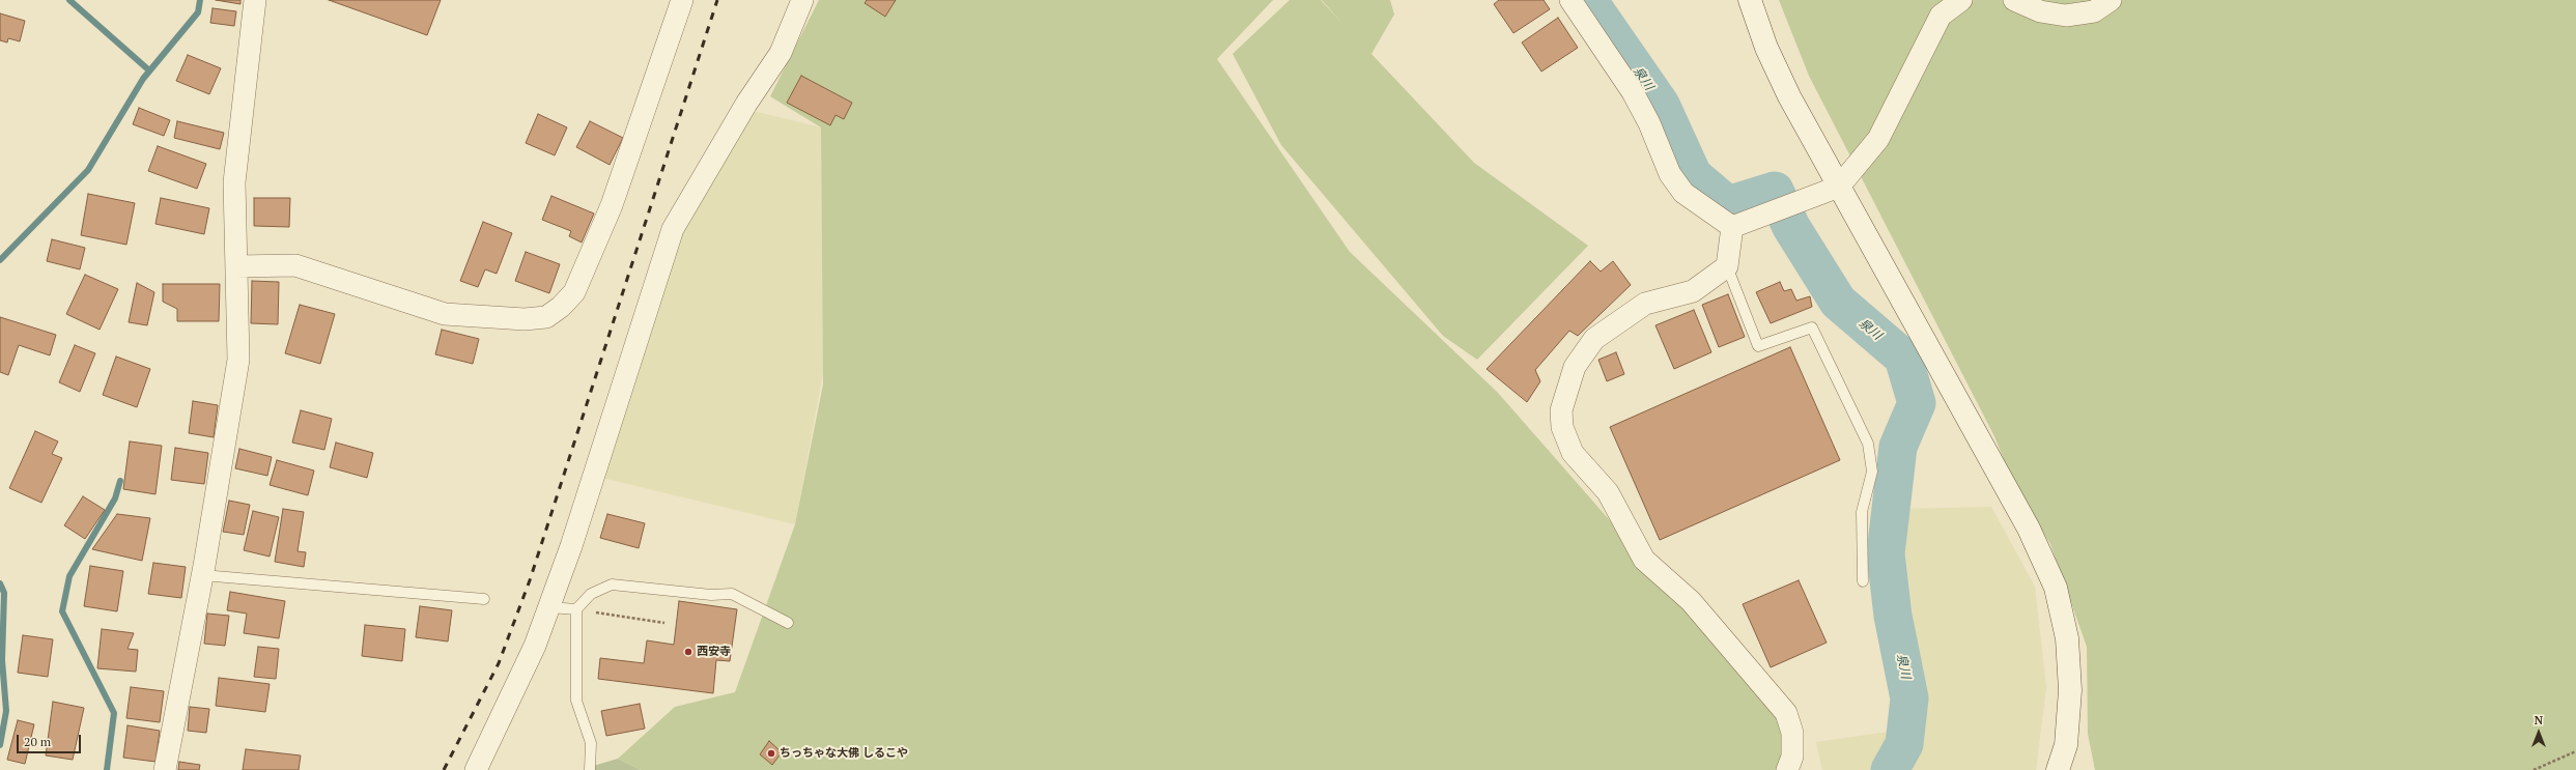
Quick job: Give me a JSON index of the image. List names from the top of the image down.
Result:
{
  "water": ["泉川"],
  "places": ["西安寺", "ちっちゃな大佛 しるこや"],
  "scale_bar": "20 m",
  "north": "top"
}
